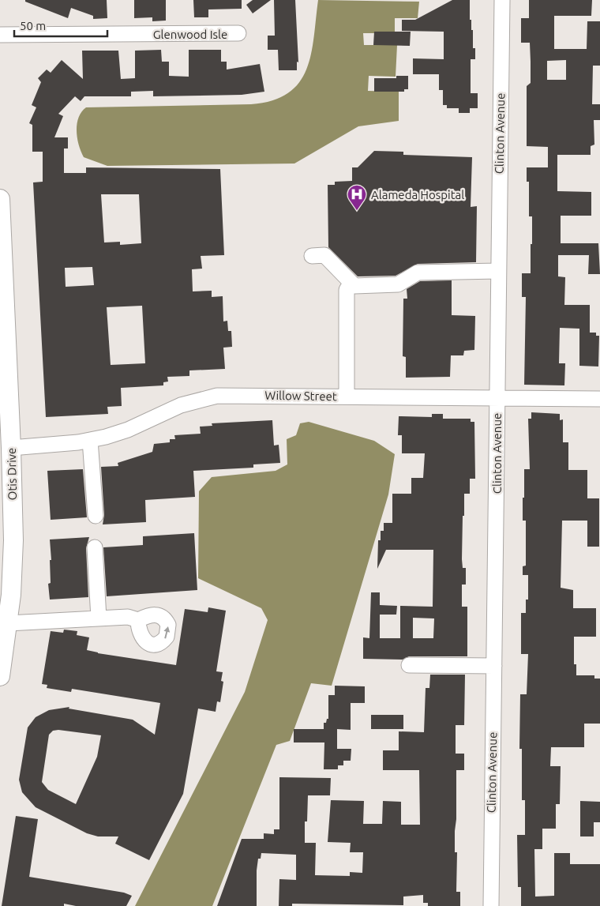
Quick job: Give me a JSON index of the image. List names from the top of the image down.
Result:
{
  "streets": {
    "main road": ["Otis Drive"],
    "street": ["Glenwood Isle", "Clinton Avenue", "Willow Street"]
  },
  "crossings": [
    ["Clinton Avenue", "Willow Street"],
    ["Willow Street", "Otis Drive"]
  ],
  "places": {
    "hospital": ["Alameda Hospital"]
  },
  "scale_bar": "50 m"
}
